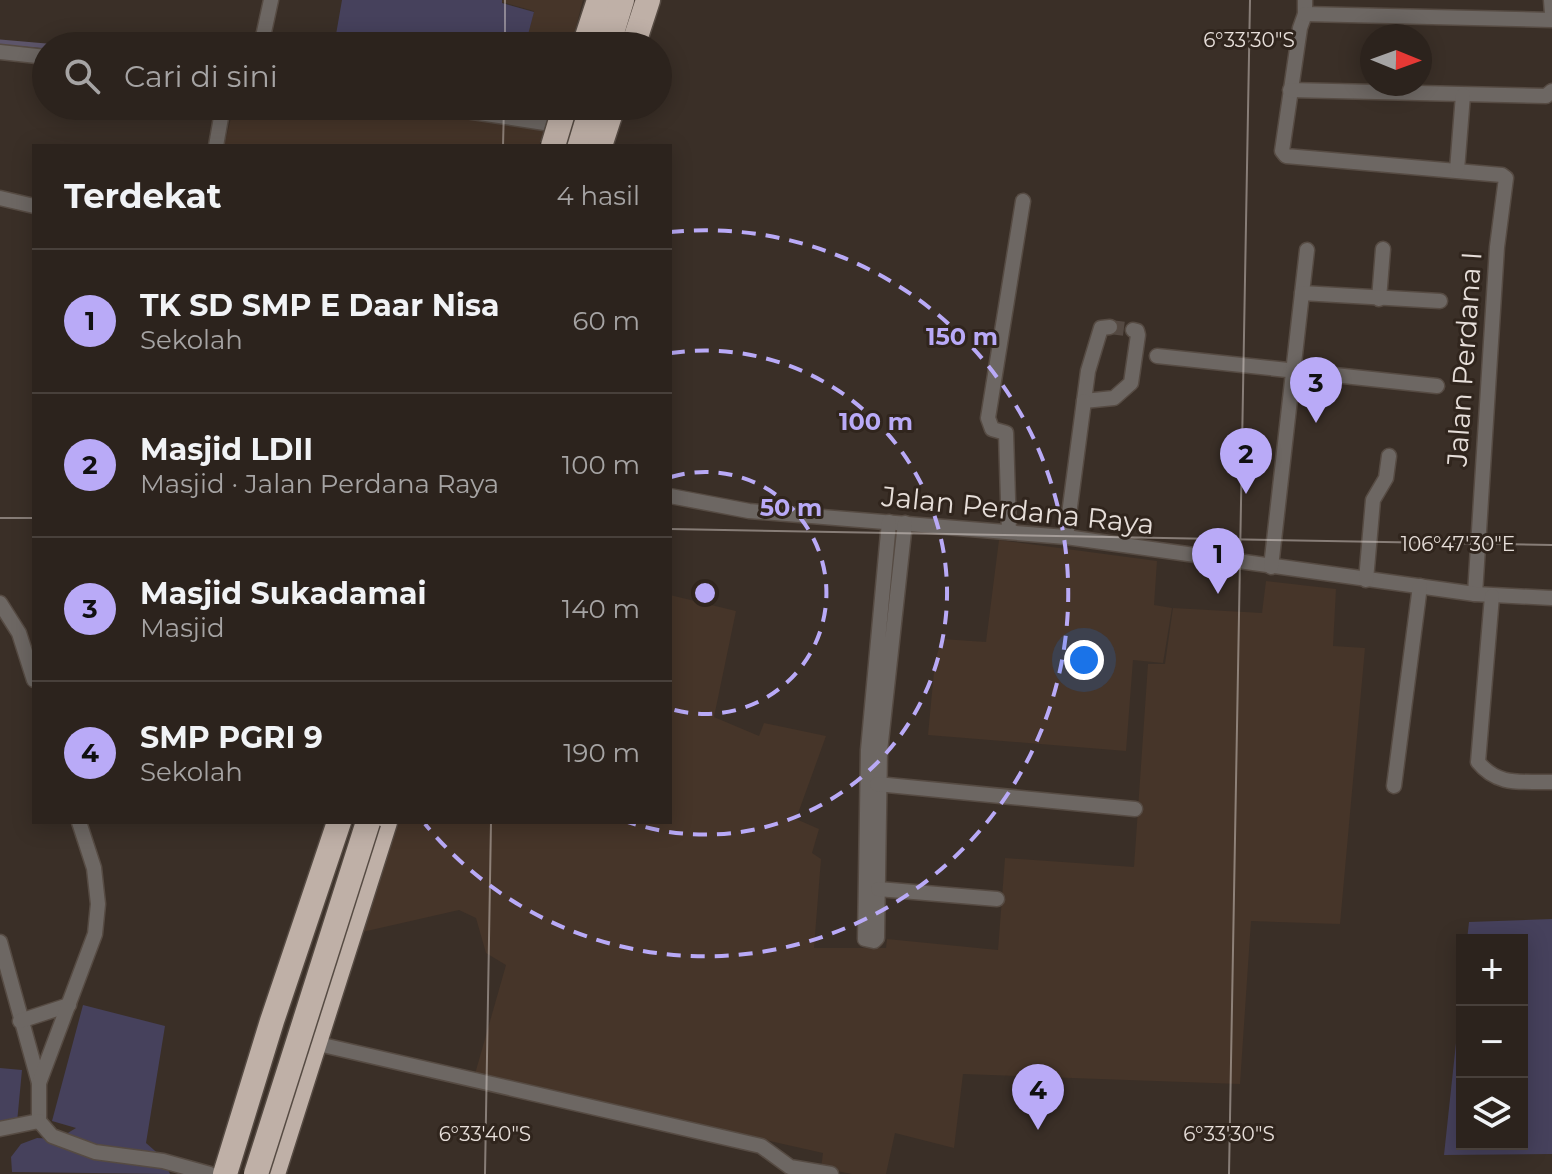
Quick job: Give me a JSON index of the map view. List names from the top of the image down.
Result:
{
  "streets": {
    "street": ["Jalan Perdana I", "Jalan Perdana Raya"]
  },
  "crossings": [
    ["Jalan Perdana I", "Jalan Perdana Raya"]
  ],
  "north": "right",
  "page": {
    "search": "Cari di sini",
    "heading": ["Terdekat", "4 hasil"],
    "list": [
      {
        "mark": "1",
        "name": "TK SD SMP E Daar Nisa",
        "note": "Sekolah",
        "value": "60 m"
      },
      {
        "mark": "2",
        "name": "Masjid LDII",
        "note": "Masjid · Jalan Perdana Raya",
        "value": "100 m"
      },
      {
        "mark": "3",
        "name": "Masjid Sukadamai",
        "note": "Masjid",
        "value": "140 m"
      },
      {
        "mark": "4",
        "name": "SMP PGRI 9",
        "note": "Sekolah",
        "value": "190 m"
      }
    ],
    "pins": [
      "3",
      "2",
      "1",
      "4"
    ],
    "map_buttons": ["+", "−"]
  },
  "coordinates": ["6°33'30\"S", "106°47'30\"E", "6°33'40\"S"],
  "rings": ["150 m", "100 m", "50 m"]
}
